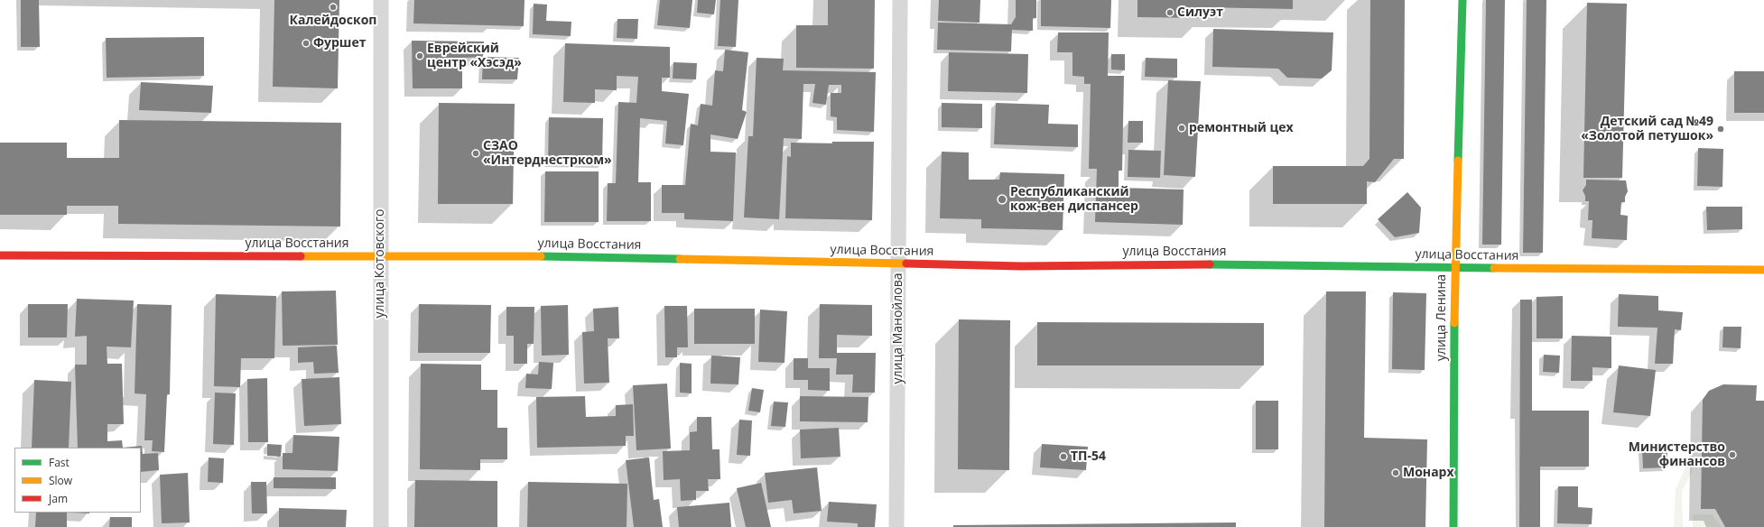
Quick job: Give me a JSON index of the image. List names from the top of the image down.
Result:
{
  "streets": {
    "street": [
      "улица Восстания",
      "улица Котовского",
      "улица Ленина",
      "улица Манойлова"
    ]
  },
  "crossings": [
    ["улица Восстания", "улица Котовского"],
    ["улица Восстания", "улица Ленина"],
    ["улица Восстания", "улица Манойлова"]
  ],
  "places": [
    "Калейдоскоп",
    "Силуэт",
    "Фуршет",
    "Еврейский центр «Хэсэд»",
    "ремонтный цех",
    "Детский сад №49 «Золотой петушок»",
    "СЗАО «Интерднестрком»",
    "Республиканский кож-вен диспансер",
    "Министерство финансов",
    "ТП-54",
    "Монарх"
  ],
  "legend": ["Fast", "Slow", "Jam"]
}
